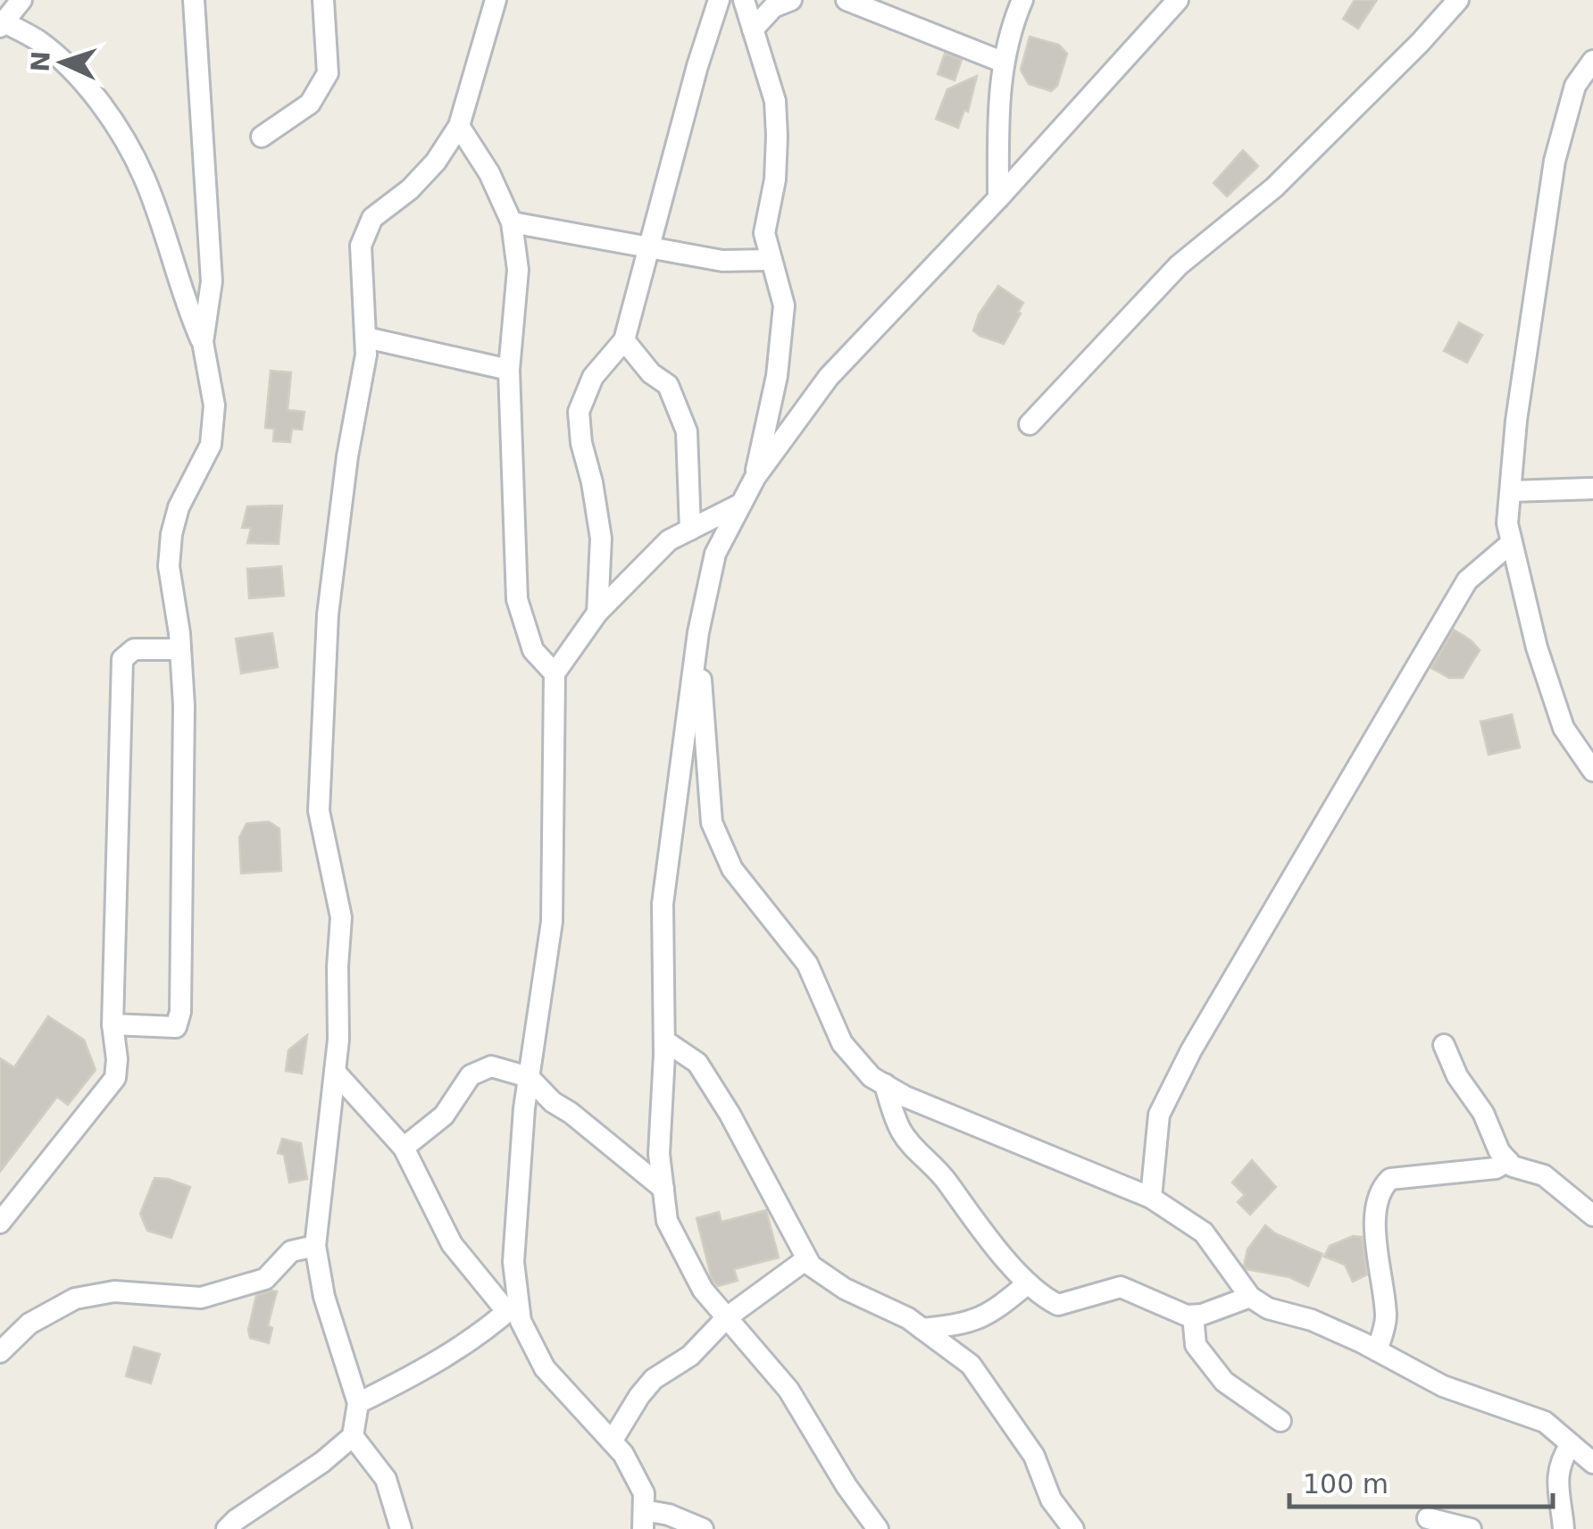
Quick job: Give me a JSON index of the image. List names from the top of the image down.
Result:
{
  "scale_bar": "100 m",
  "north": "left"
}
